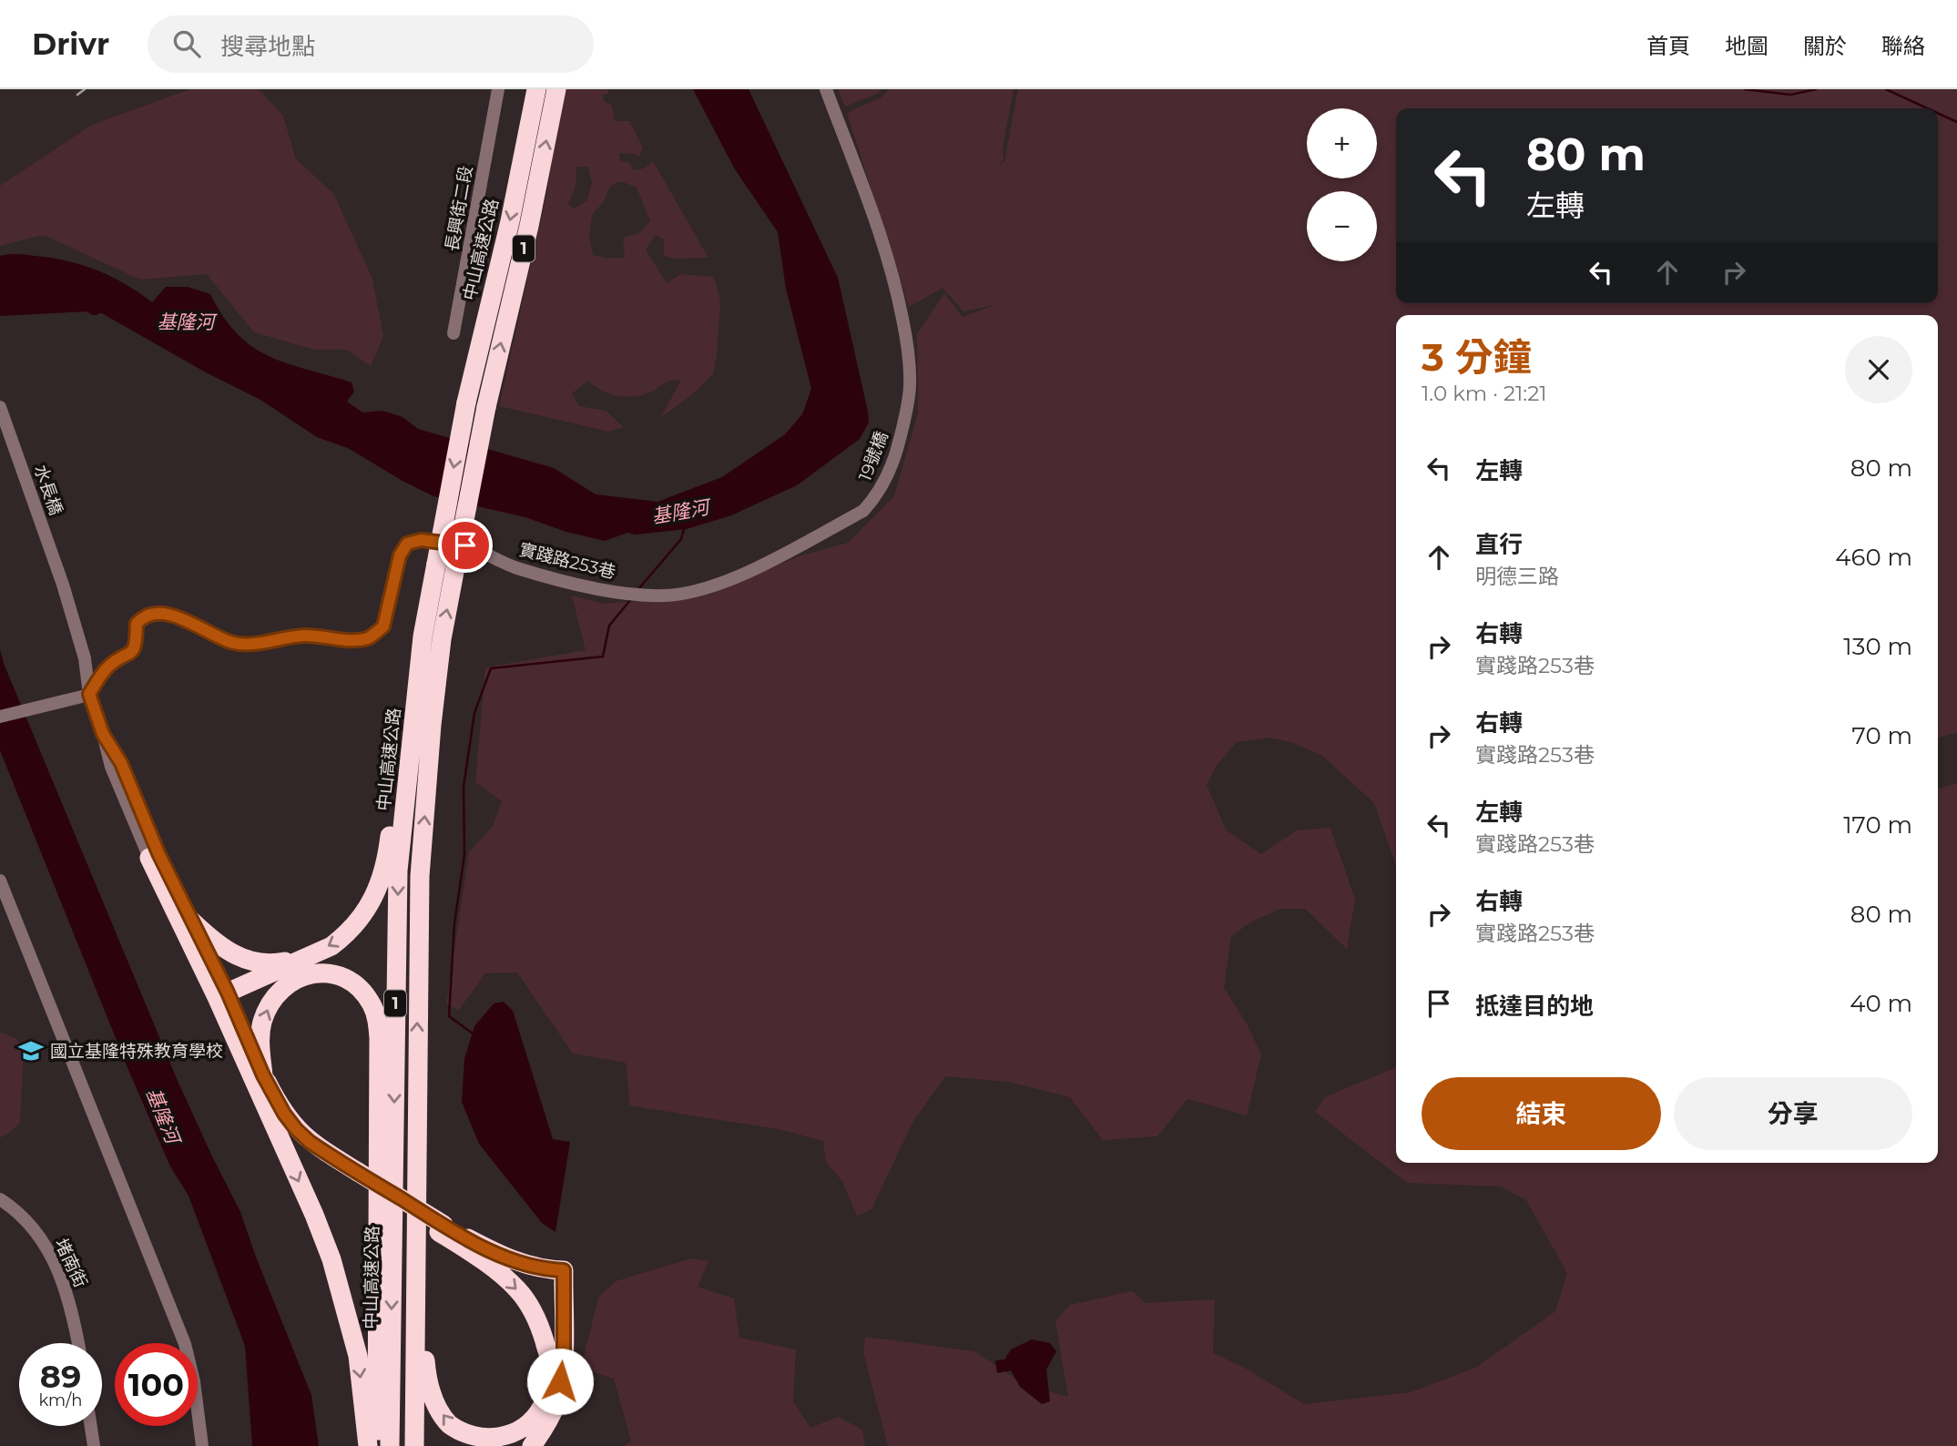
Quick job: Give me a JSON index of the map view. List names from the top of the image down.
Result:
{
  "streets": {
    "highway": ["1", "中山高速公路"],
    "street": [
      "長興街二段",
      "19號橋",
      "水長橋",
      "實踐路253巷",
      "堵南街"
    ]
  },
  "crossings": [
    ["19號橋", "實踐路253巷"],
    ["水長橋", "實踐路253巷"]
  ],
  "water": ["基隆河"],
  "places": {
    "school or university": ["國立基隆特殊教育學校"]
  },
  "page": {
    "header": "Drivr",
    "search": "搜尋地點",
    "nav": [
      "首頁",
      "地圖",
      "關於",
      "聯絡"
    ],
    "map_buttons": ["+", "−"],
    "turn": ["80 m", "左轉"],
    "heading": ["3 分鐘", "1.0 km · 21:21"],
    "list": [
      {
        "name": "左轉",
        "value": "80 m"
      },
      {
        "name": "直行",
        "note": "明德三路",
        "value": "460 m"
      },
      {
        "name": "右轉",
        "note": "實踐路253巷",
        "value": "130 m"
      },
      {
        "name": "右轉",
        "note": "實踐路253巷",
        "value": "70 m"
      },
      {
        "name": "左轉",
        "note": "實踐路253巷",
        "value": "170 m"
      },
      {
        "name": "右轉",
        "note": "實踐路253巷",
        "value": "80 m"
      },
      {
        "name": "抵達目的地",
        "value": "40 m"
      }
    ],
    "buttons": ["結束", "分享"],
    "speed": "89 km/h",
    "limit": "100"
  }
}
